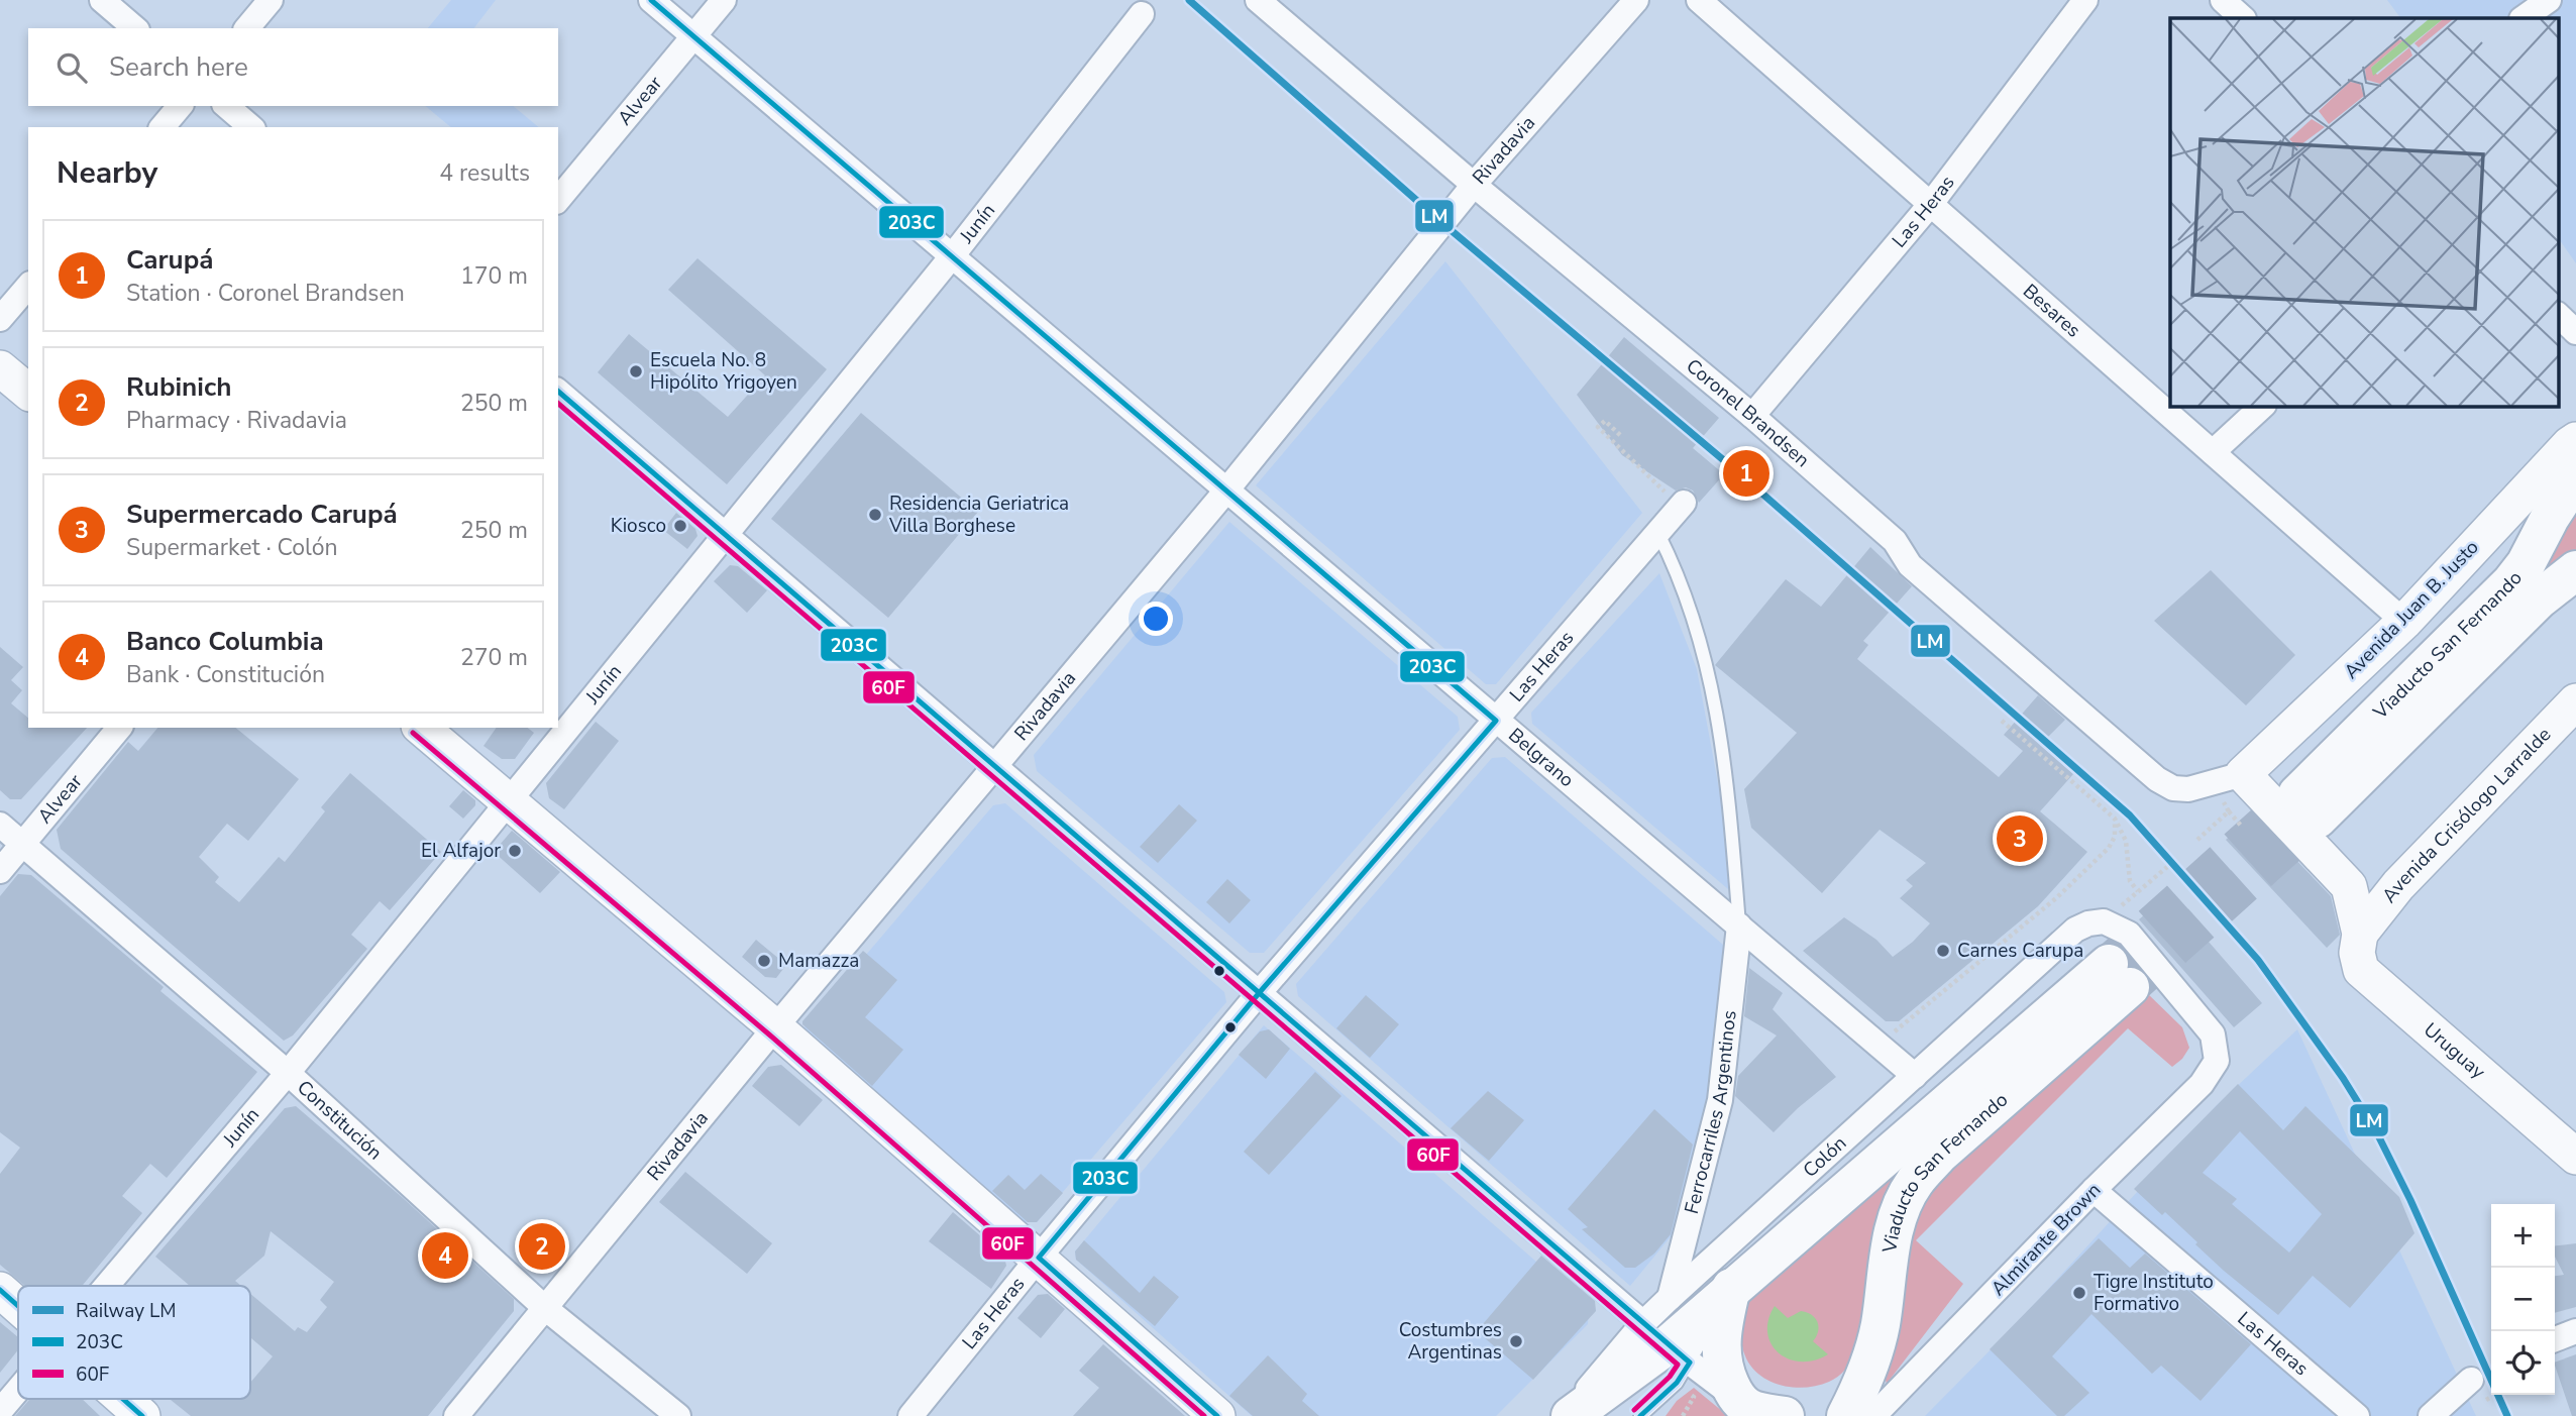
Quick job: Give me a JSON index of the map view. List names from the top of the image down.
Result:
{
  "streets": {
    "main road": ["Viaducto San Fernando", "Colón"],
    "street": [
      "Alvear",
      "Rivadavia",
      "Las Heras",
      "Junín",
      "Besares",
      "Coronel Brandsen",
      "Avenida Juan B. Justo",
      "Belgrano",
      "Avenida Crisólogo Larralde",
      "Uruguay",
      "Ferrocarriles Argentinos",
      "Constitución",
      "Almirante Brown"
    ]
  },
  "crossings": [
    ["Alvear", "Belgrano"],
    ["Alvear", "Constitución"],
    ["Rivadavia", "Coronel Brandsen"],
    ["Rivadavia", "Belgrano"],
    ["Rivadavia", "Constitución"],
    ["Las Heras", "Besares"],
    ["Las Heras", "Coronel Brandsen"],
    ["Las Heras", "Belgrano"],
    ["Las Heras", "Almirante Brown"],
    ["Junín", "Belgrano"],
    ["Junín", "Constitución"],
    ["Besares", "Avenida Juan B. Justo"],
    ["Coronel Brandsen", "Avenida Juan B. Justo"],
    ["Viaducto San Fernando", "Colón"],
    ["Viaducto San Fernando", "Almirante Brown"],
    ["Belgrano", "Ferrocarriles Argentinos"],
    ["Belgrano", "Colón"],
    ["Avenida Crisólogo Larralde", "Uruguay"],
    ["Ferrocarriles Argentinos", "Colón"],
    ["Colón", "Almirante Brown"]
  ],
  "places": [
    "Escuela No. 8 Hipólito Yrigoyen",
    "Residencia Geriatrica Villa Borghese",
    "Kiosco",
    "El Alfajor",
    "Carnes Carupa",
    "Mamazza",
    "Tigre Instituto Formativo",
    "Costumbres Argentinas"
  ],
  "lines": ["rail line LM", "transit line 203C", "transit line 60F"],
  "legend": ["Railway LM", "203C", "60F"],
  "page": {
    "search": "Search here",
    "heading": ["Nearby", "4 results"],
    "list": [
      {
        "mark": "1",
        "name": "Carupá",
        "note": "Station · Coronel Brandsen",
        "value": "170 m"
      },
      {
        "mark": "2",
        "name": "Rubinich",
        "note": "Pharmacy · Rivadavia",
        "value": "250 m"
      },
      {
        "mark": "3",
        "name": "Supermercado Carupá",
        "note": "Supermarket · Colón",
        "value": "250 m"
      },
      {
        "mark": "4",
        "name": "Banco Columbia",
        "note": "Bank · Constitución",
        "value": "270 m"
      }
    ],
    "pins": [
      "1",
      "3",
      "2",
      "4"
    ],
    "map_buttons": ["+", "−"]
  }
}
